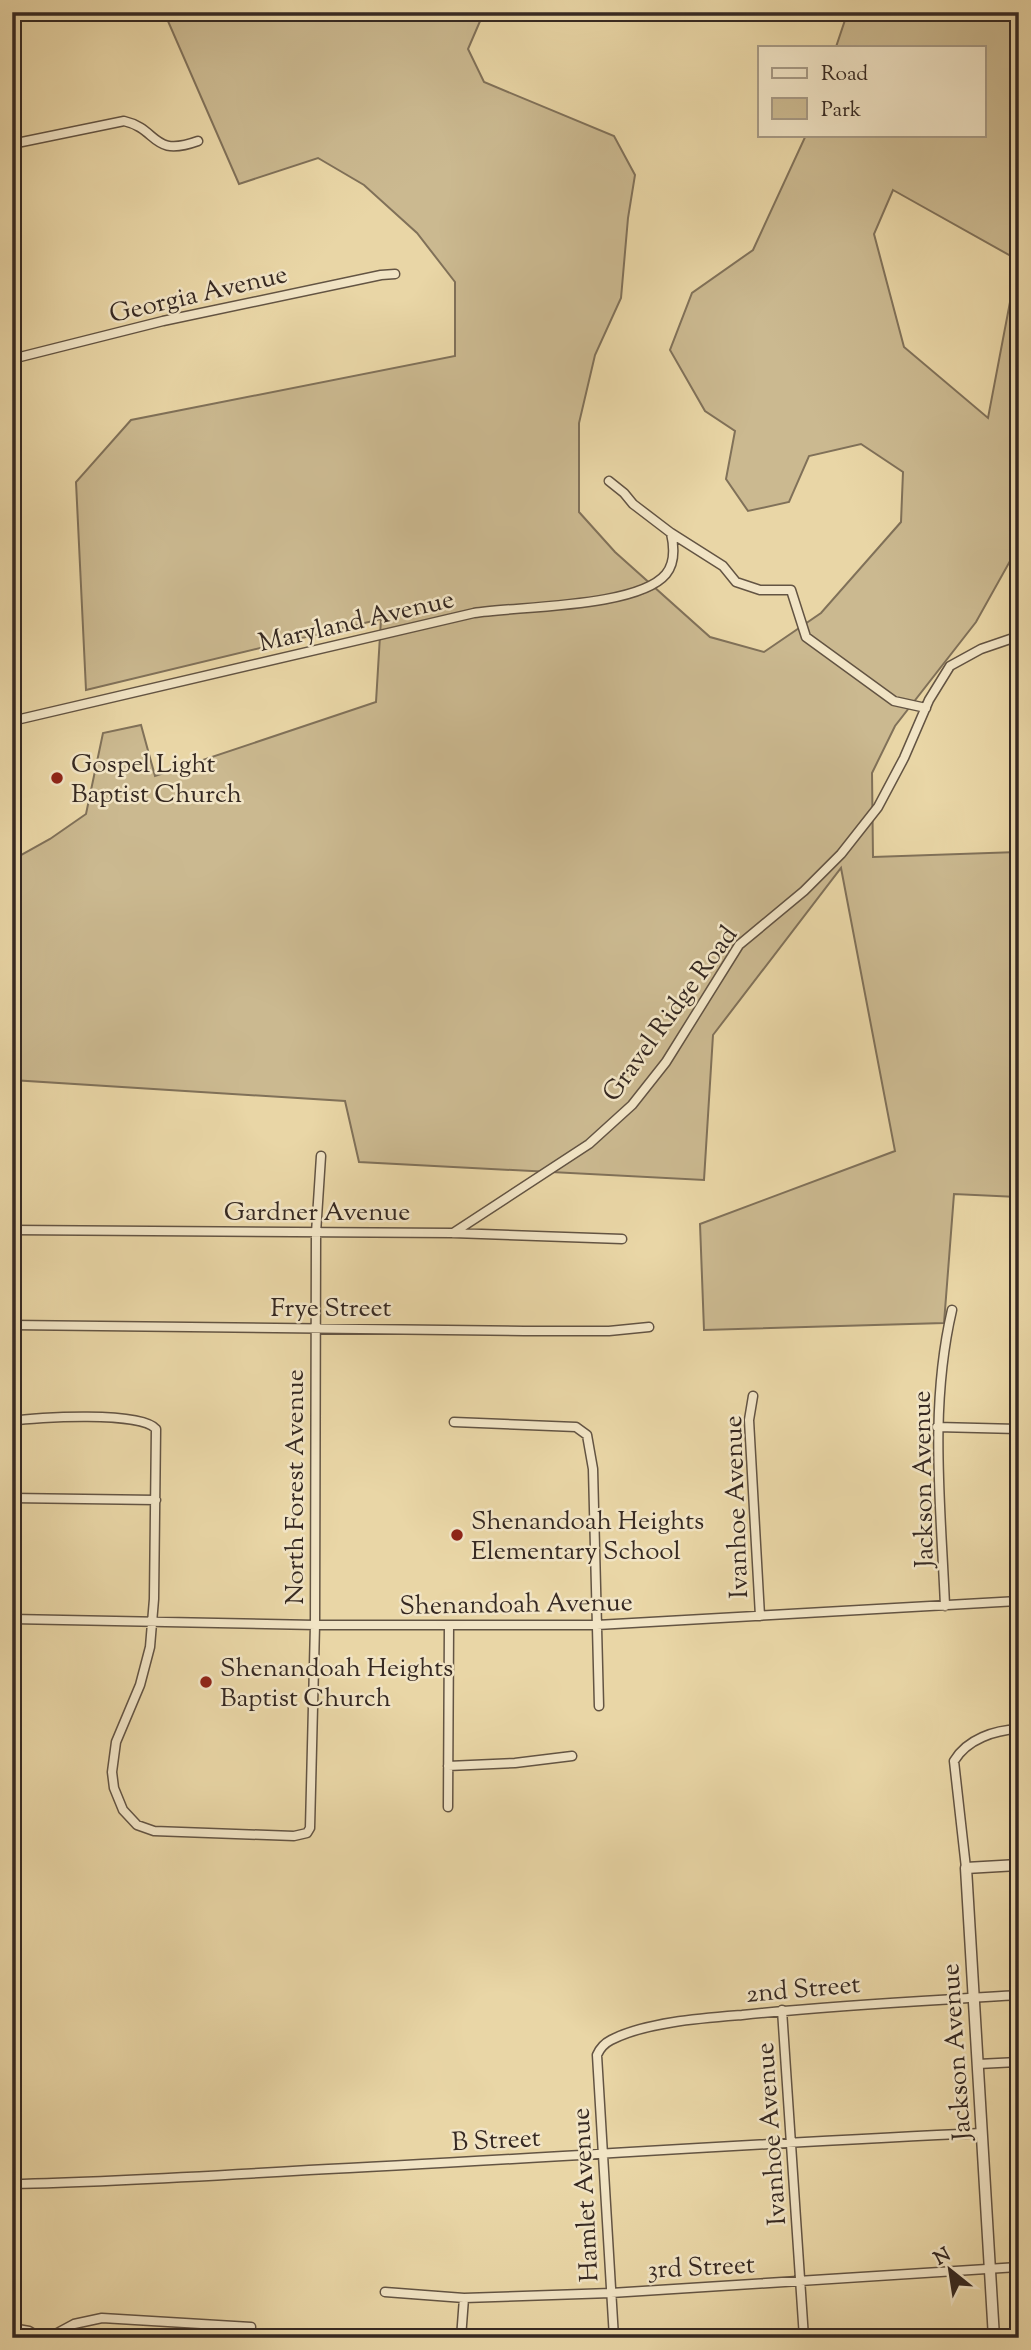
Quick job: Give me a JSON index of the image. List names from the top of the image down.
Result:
{
  "streets": {
    "street": [
      "Georgia Avenue",
      "Maryland Avenue",
      "Gravel Ridge Road",
      "Gardner Avenue",
      "Frye Street",
      "Jackson Avenue",
      "North Forest Avenue",
      "Ivanhoe Avenue",
      "Shenandoah Avenue",
      "2nd Street",
      "B Street",
      "Hamlet Avenue",
      "3rd Street"
    ]
  },
  "crossings": [
    ["Gravel Ridge Road", "Gardner Avenue"],
    ["Gardner Avenue", "North Forest Avenue"],
    ["Frye Street", "North Forest Avenue"],
    ["Jackson Avenue", "Shenandoah Avenue"],
    ["Jackson Avenue", "2nd Street"],
    ["Jackson Avenue", "B Street"],
    ["Jackson Avenue", "3rd Street"],
    ["North Forest Avenue", "Shenandoah Avenue"],
    ["Ivanhoe Avenue", "Shenandoah Avenue"],
    ["Ivanhoe Avenue", "2nd Street"],
    ["Ivanhoe Avenue", "B Street"],
    ["Ivanhoe Avenue", "3rd Street"],
    ["2nd Street", "Hamlet Avenue"],
    ["B Street", "Hamlet Avenue"],
    ["Hamlet Avenue", "3rd Street"]
  ],
  "places": ["Gospel Light Baptist Church", "Shenandoah Heights Elementary School", "Shenandoah Heights Baptist Church"],
  "legend": ["Road", "Park"],
  "north": "top left"
}
